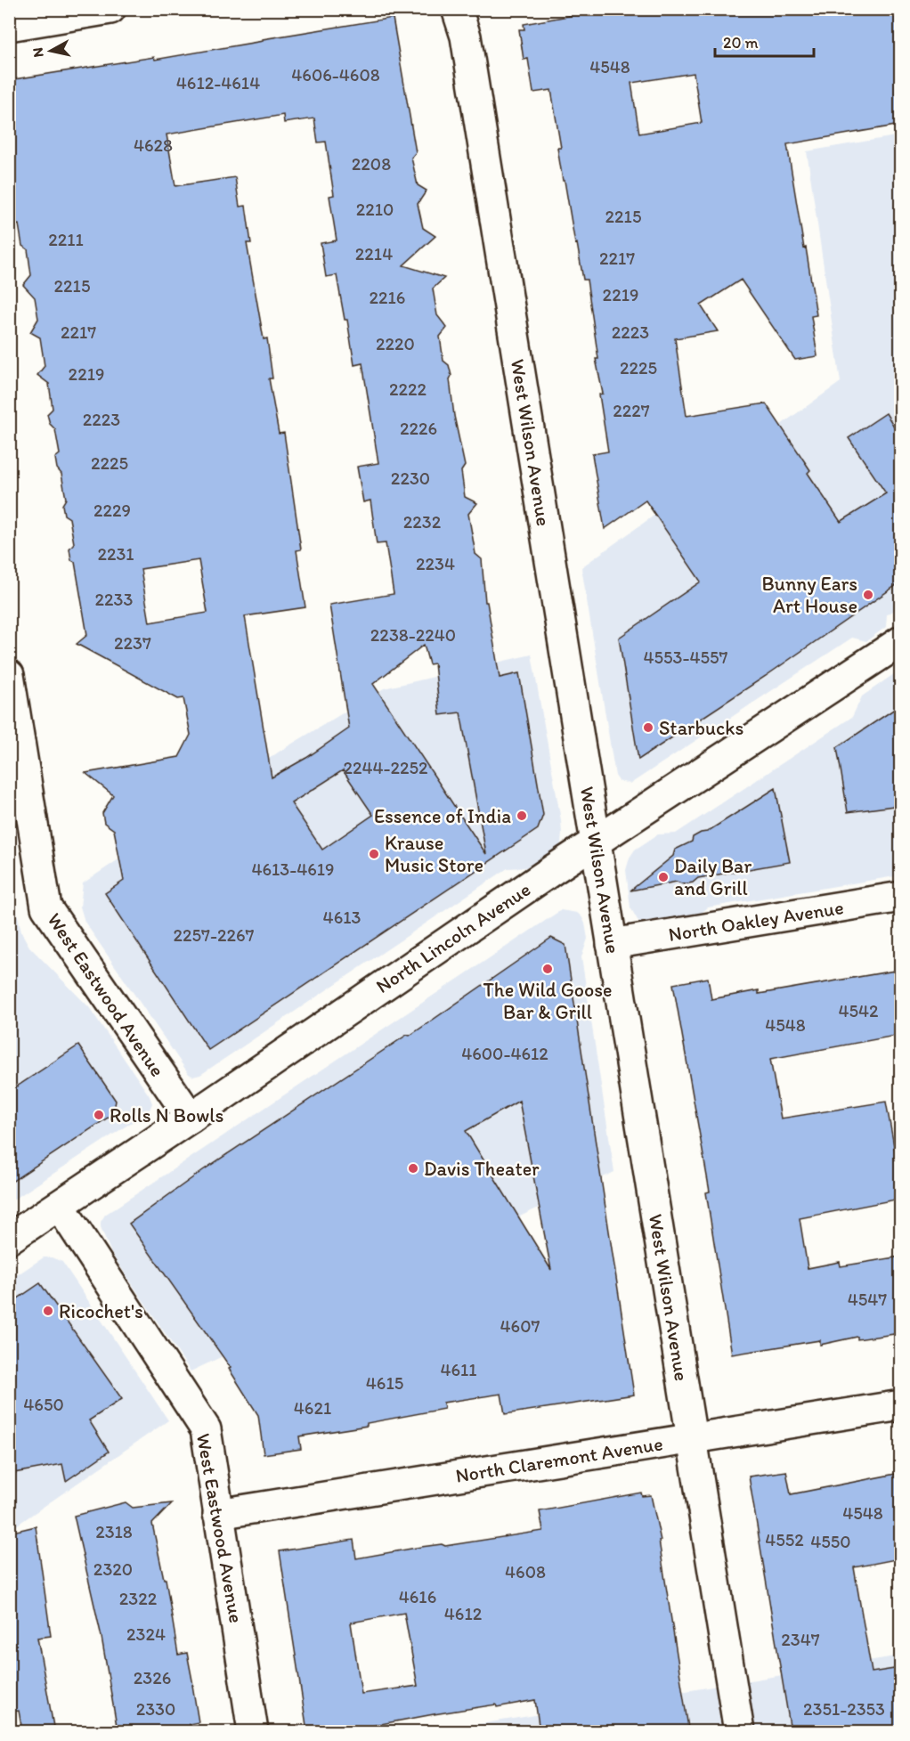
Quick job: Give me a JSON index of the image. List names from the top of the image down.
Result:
{
  "streets": {
    "street": [
      "West Wilson Avenue",
      "North Oakley Avenue",
      "North Lincoln Avenue",
      "West Eastwood Avenue",
      "North Claremont Avenue"
    ]
  },
  "crossings": [
    ["West Wilson Avenue", "North Oakley Avenue"],
    ["West Wilson Avenue", "North Lincoln Avenue"],
    ["West Wilson Avenue", "North Claremont Avenue"],
    ["North Lincoln Avenue", "West Eastwood Avenue"],
    ["West Eastwood Avenue", "North Claremont Avenue"]
  ],
  "places": [
    "Bunny Ears Art House",
    "Starbucks",
    "Essence of India",
    "Krause Music Store",
    "Daily Bar and Grill",
    "The Wild Goose Bar & Grill",
    "Rolls N Bowls",
    "Davis Theater",
    "Ricochet's"
  ],
  "house_numbers": [
    "4548",
    "4606-4608",
    "4612-4614",
    "4628",
    "2208",
    "2210",
    "2215",
    "2211",
    "2214",
    "2217",
    "2215",
    "2219",
    "2216",
    "2217",
    "2223",
    "2220",
    "2225",
    "2219",
    "2222",
    "2227",
    "2223",
    "2226",
    "2225",
    "2230",
    "2229",
    "2232",
    "2231",
    "2234",
    "2233",
    "2238-2240",
    "2237",
    "4553-4557",
    "2244-2252",
    "4613-4619",
    "4613",
    "2257-2267",
    "4542",
    "4548",
    "4600-4612",
    "4547",
    "4607",
    "4611",
    "4615",
    "4650",
    "4621",
    "4548",
    "2318",
    "4552",
    "4550",
    "2320",
    "4608",
    "4616",
    "2322",
    "4612",
    "2324",
    "2347",
    "2326",
    "2330",
    "2351-2353"
  ],
  "scale_bar": "20 m",
  "north": "left"
}
